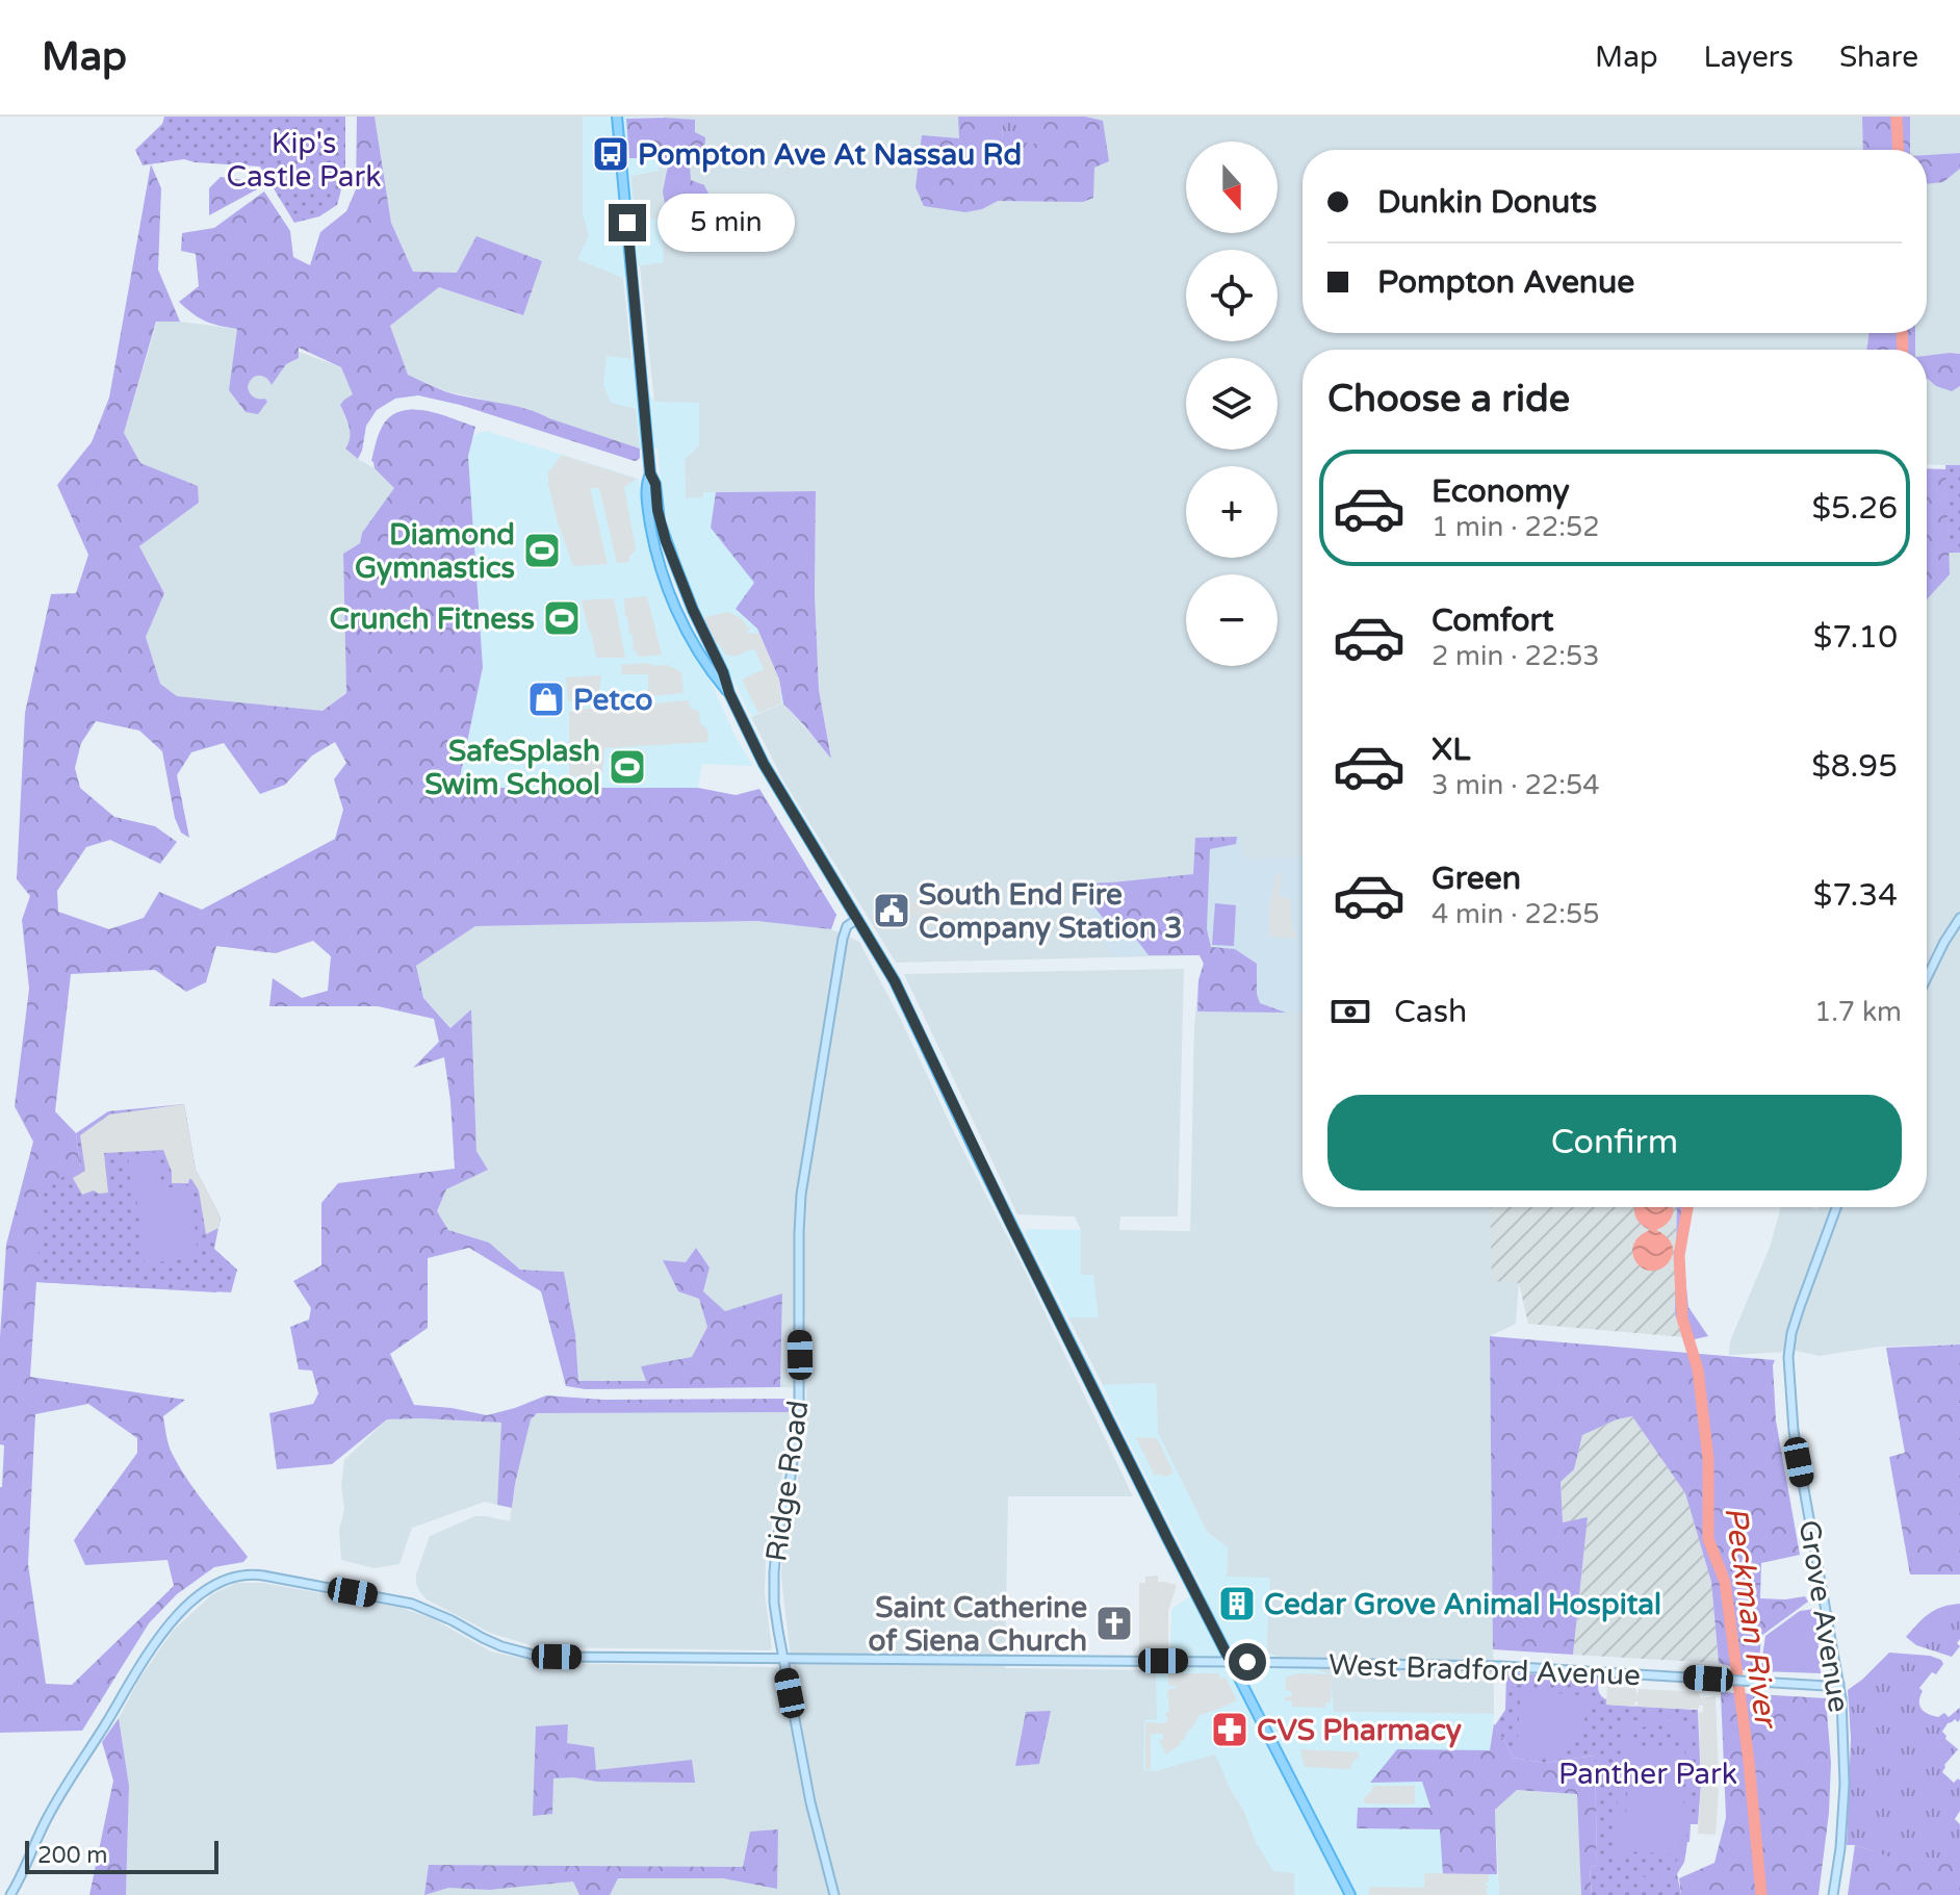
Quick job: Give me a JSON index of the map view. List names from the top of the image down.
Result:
{
  "streets": {
    "street": ["Ridge Road", "Grove Avenue", "West Bradford Avenue"]
  },
  "crossings": [
    ["Ridge Road", "West Bradford Avenue"],
    ["Grove Avenue", "West Bradford Avenue"]
  ],
  "water": ["Peckman River"],
  "parks": ["Kip's Castle Park", "Panther Park"],
  "places": {
    "bus stop": ["Pompton Ave At Nassau Rd"],
    "sports": ["Diamond Gymnastics", "Crunch Fitness", "SafeSplash Swim School"],
    "shop": ["Petco"],
    "public building": ["South End Fire Company Station 3"],
    "building": ["Cedar Grove Animal Hospital"],
    "church": ["Saint Catherine of Siena Church"],
    "pharmacy": ["CVS Pharmacy"]
  },
  "scale_bar": "200 m",
  "north": "bottom",
  "page": {
    "header": "Map",
    "nav": ["Map", "Layers", "Share"],
    "map_buttons": ["+", "−"],
    "banner": ["Dunkin Donuts", "Pompton Avenue"],
    "bubble": "5 min",
    "heading": "Choose a ride",
    "list": [
      {
        "name": "Economy",
        "note": "1 min · 22:52",
        "value": "$5.26"
      },
      {
        "name": "Comfort",
        "note": "2 min · 22:53",
        "value": "$7.10"
      },
      {
        "name": "XL",
        "note": "3 min · 22:54",
        "value": "$8.95"
      },
      {
        "name": "Green",
        "note": "4 min · 22:55",
        "value": "$7.34"
      }
    ],
    "pay": ["Cash", "1.7 km"],
    "buttons": "Confirm",
    "scale": "200 m"
  }
}
